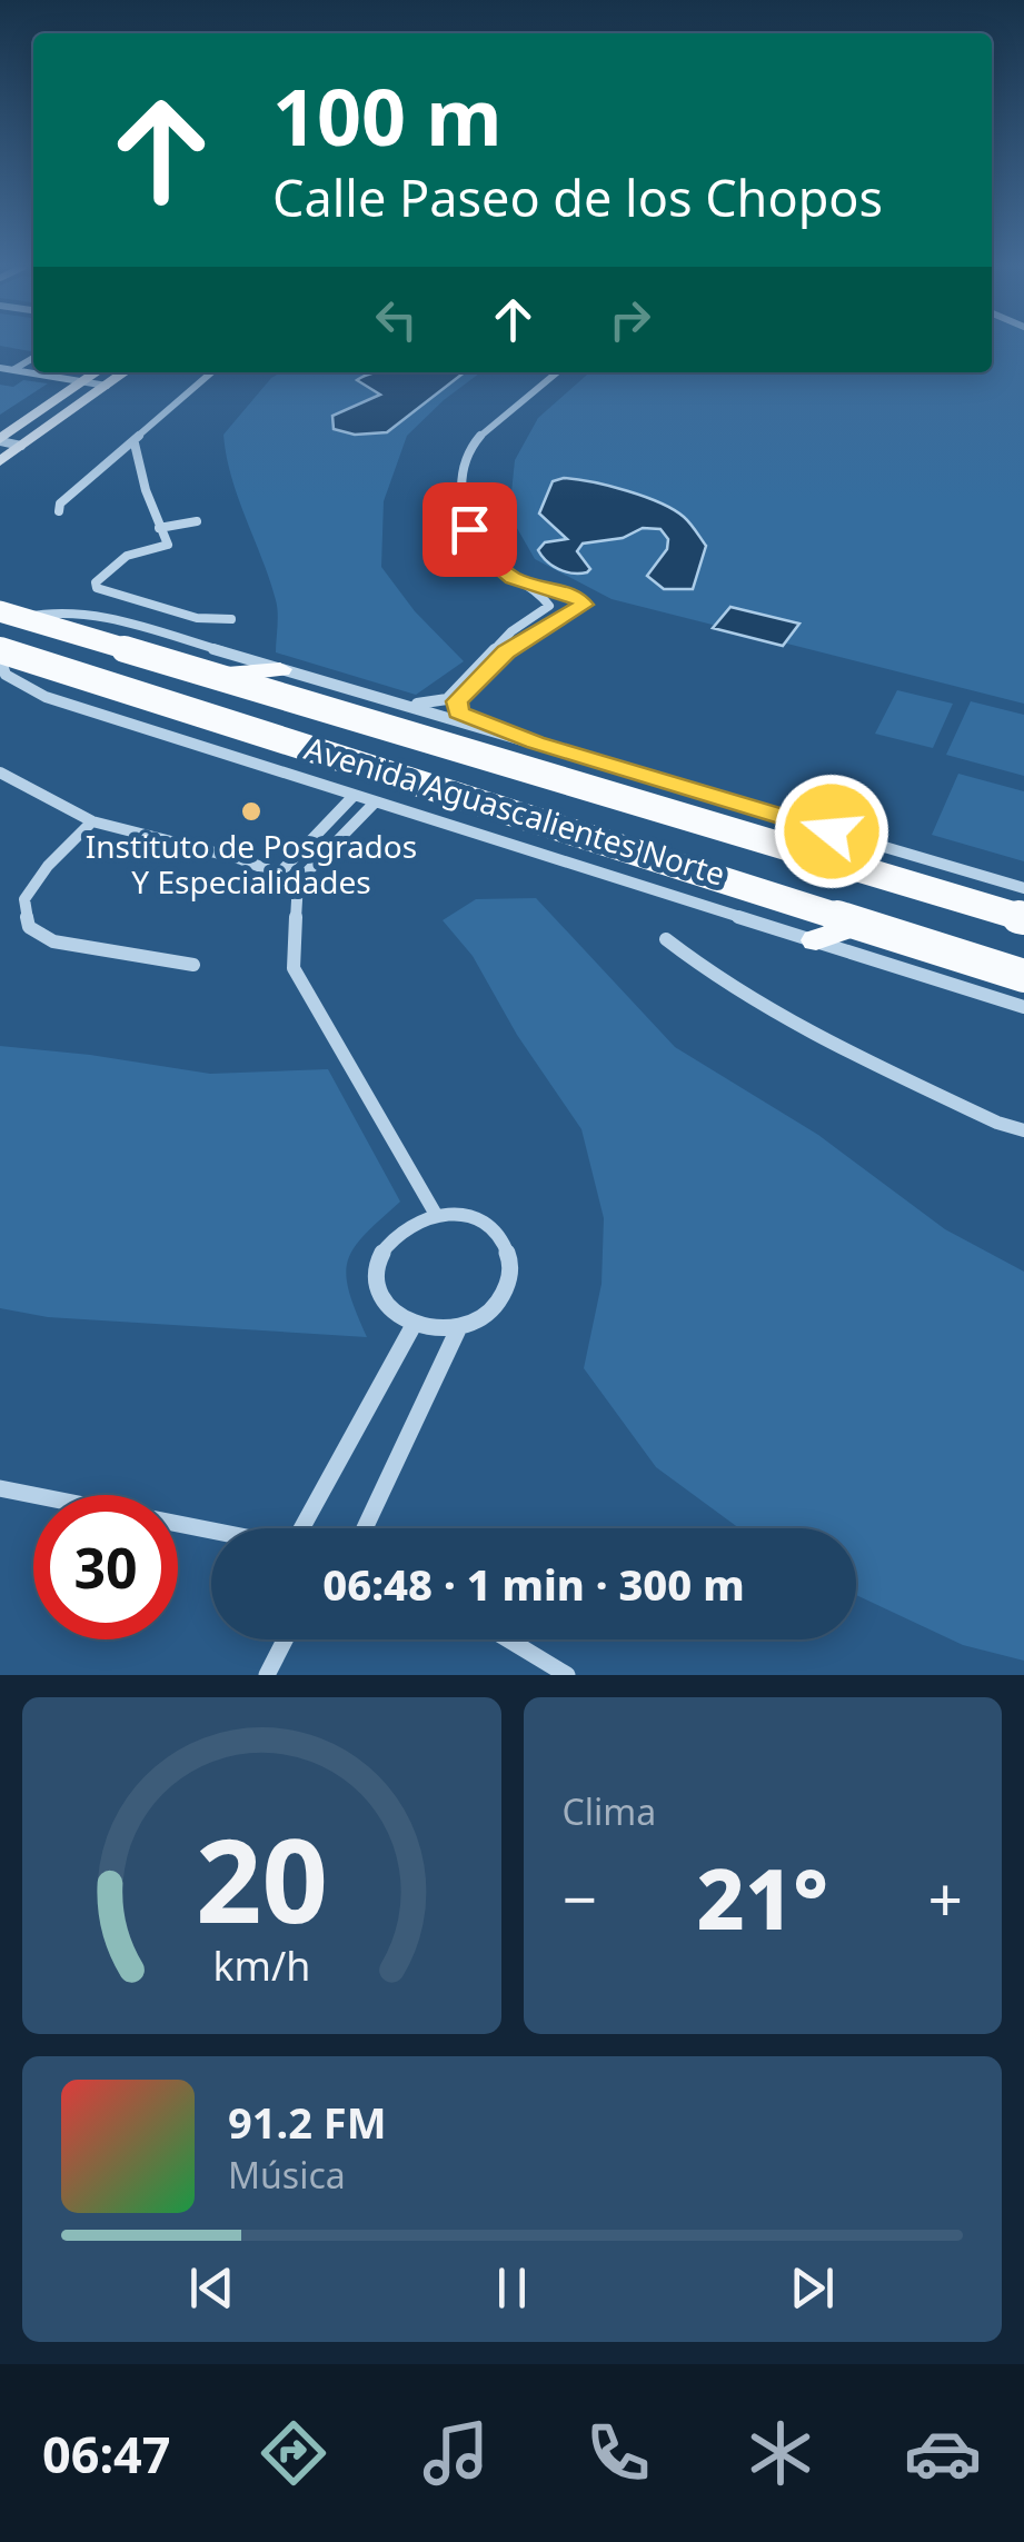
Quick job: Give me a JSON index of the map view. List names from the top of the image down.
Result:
{
  "streets": {
    "main road": ["Avenida Aguascalientes Norte"]
  },
  "places": ["Instituto de Posgrados Y Especialidades"],
  "page": {
    "turn": ["100 m", "Calle Paseo de los Chopos"],
    "limit": "30",
    "trip": "06:48 · 1 min · 300 m",
    "tile": "Clima",
    "heat": ["−", "21°", "+"],
    "song": ["91.2 FM", "Música"],
    "tabs": "06:47",
    "gauge": ["20", "km/h"]
  }
}
